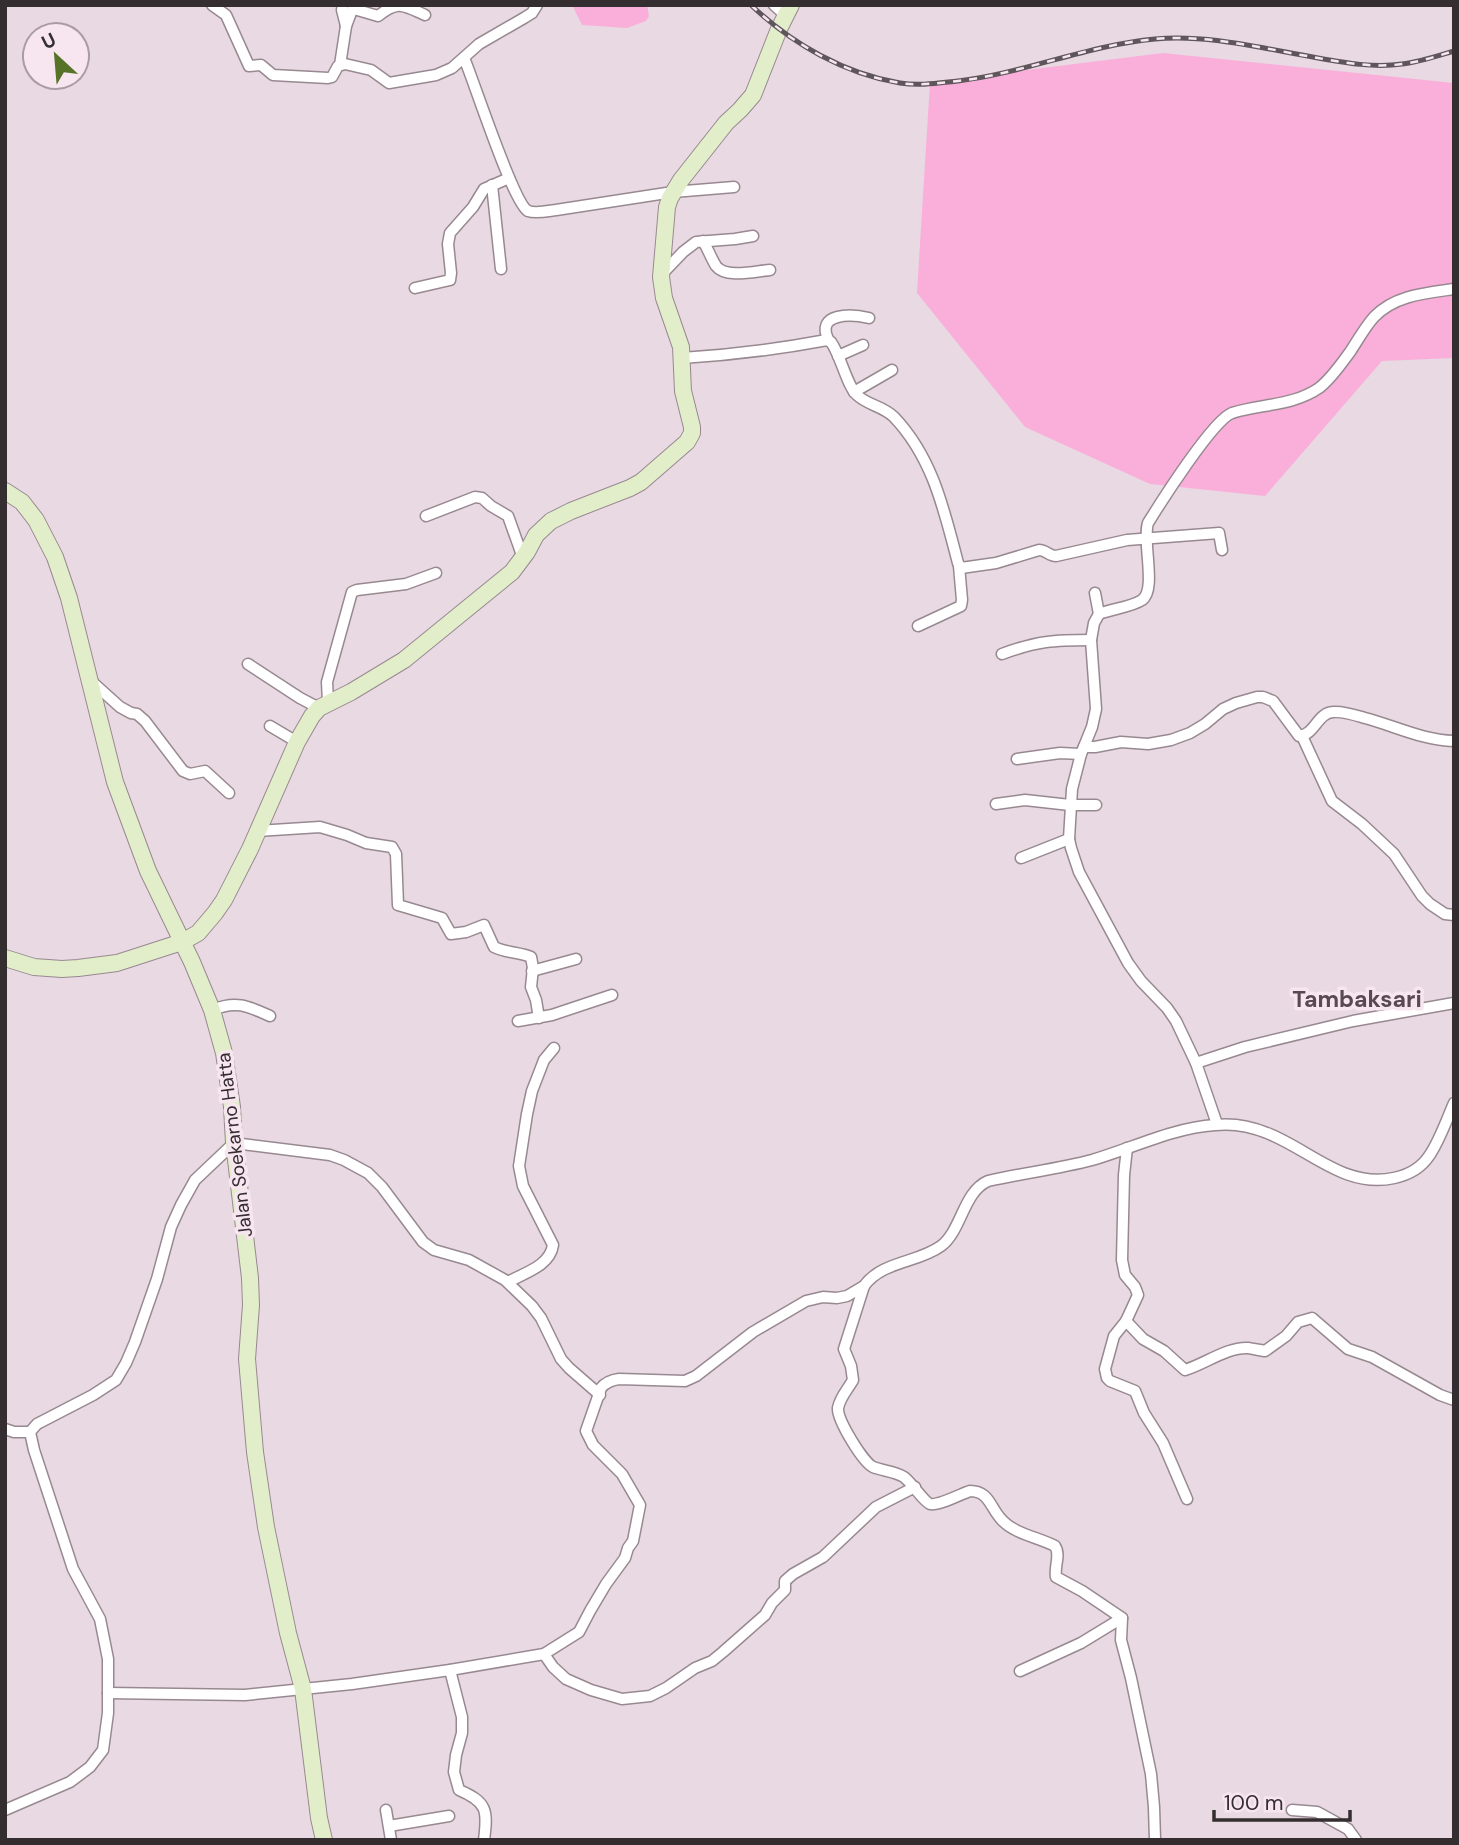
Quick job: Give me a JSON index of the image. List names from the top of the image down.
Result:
{
  "streets": {
    "street": ["Jalan Soekarno Hatta"]
  },
  "districts": ["Tambaksari"],
  "scale_bar": "100 m",
  "north": "top left"
}
